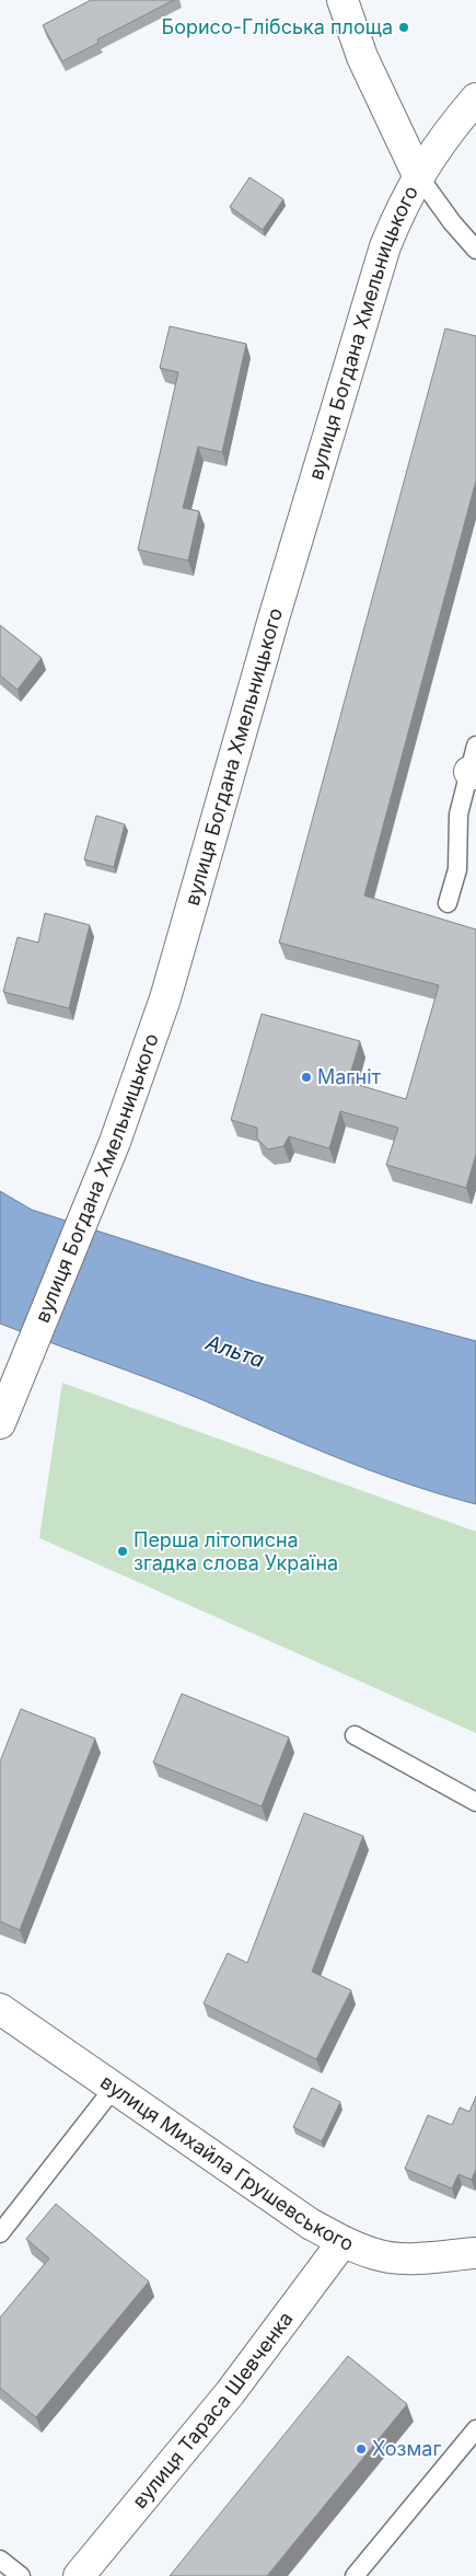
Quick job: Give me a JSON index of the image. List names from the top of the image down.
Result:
{
  "streets": {
    "main road": ["вулиця Богдана Хмельницького", "вулиця Михайла Грушевського", "вулиця Тараса Шевченка"]
  },
  "crossings": [
    ["вулиця Михайла Грушевського", "вулиця Тараса Шевченка"]
  ],
  "water": ["Альта"],
  "places": [
    "Борисо-Глібська площа",
    "Магніт",
    "Перша літописна згадка слова Україна",
    "Хозмаг"
  ]
}
